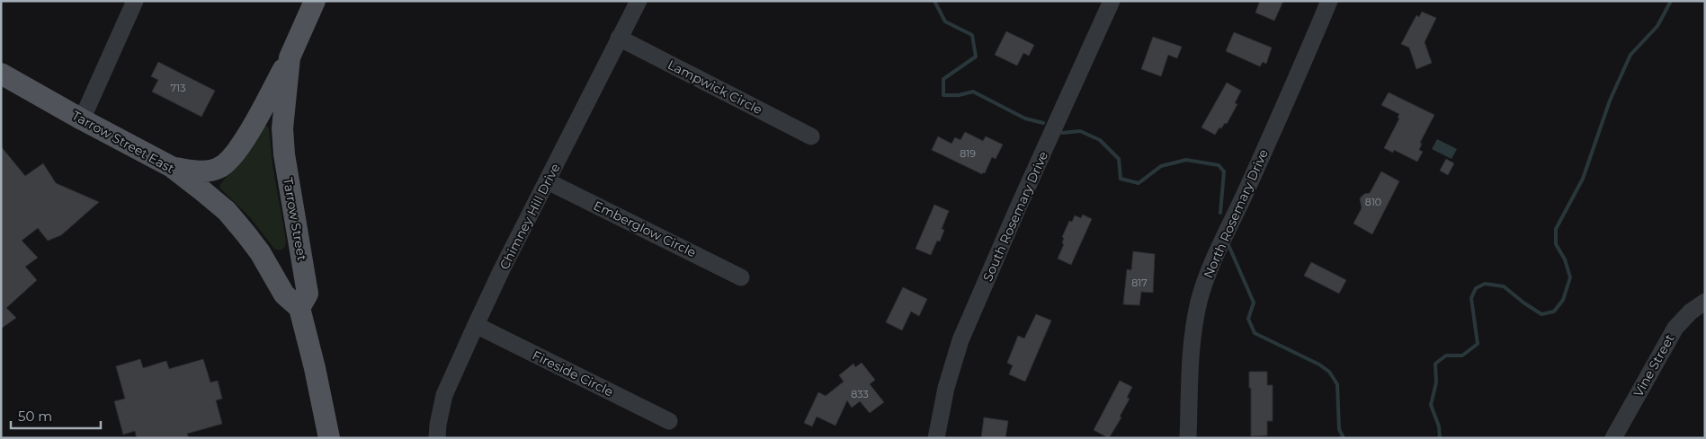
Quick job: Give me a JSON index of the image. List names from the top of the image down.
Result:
{
  "streets": {
    "main road": ["Tarrow Street East", "Tarrow Street"],
    "street": [
      "Lampwick Circle",
      "North Rosemary Drive",
      "Chimney Hill Drive",
      "South Rosemary Drive",
      "Emberglow Circle",
      "Vine Street",
      "Fireside Circle"
    ]
  },
  "crossings": [
    ["Lampwick Circle", "Chimney Hill Drive"],
    ["Tarrow Street East", "Tarrow Street"],
    ["Chimney Hill Drive", "Emberglow Circle"],
    ["Chimney Hill Drive", "Fireside Circle"]
  ],
  "house_numbers": [
    "713",
    "819",
    "810",
    "817",
    "833"
  ],
  "scale_bar": "50 m"
}
